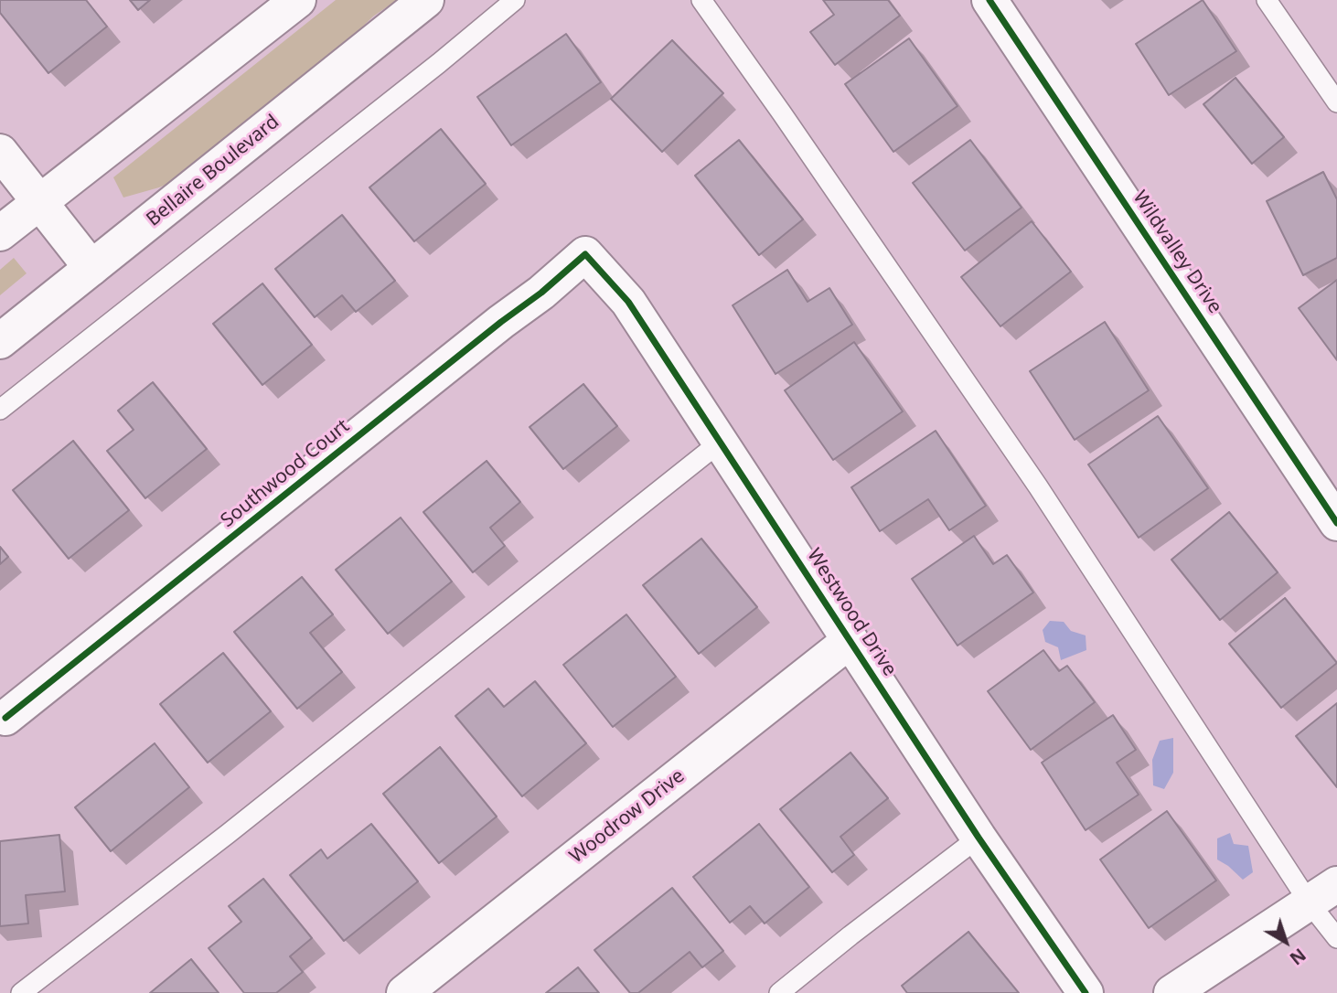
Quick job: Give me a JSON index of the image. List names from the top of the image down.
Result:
{
  "streets": {
    "street": [
      "Bellaire Boulevard",
      "Wildvalley Drive",
      "Southwood Court",
      "Westwood Drive",
      "Woodrow Drive"
    ]
  },
  "crossings": [
    ["Southwood Court", "Westwood Drive"],
    ["Westwood Drive", "Woodrow Drive"]
  ],
  "north": "bottom right"
}
